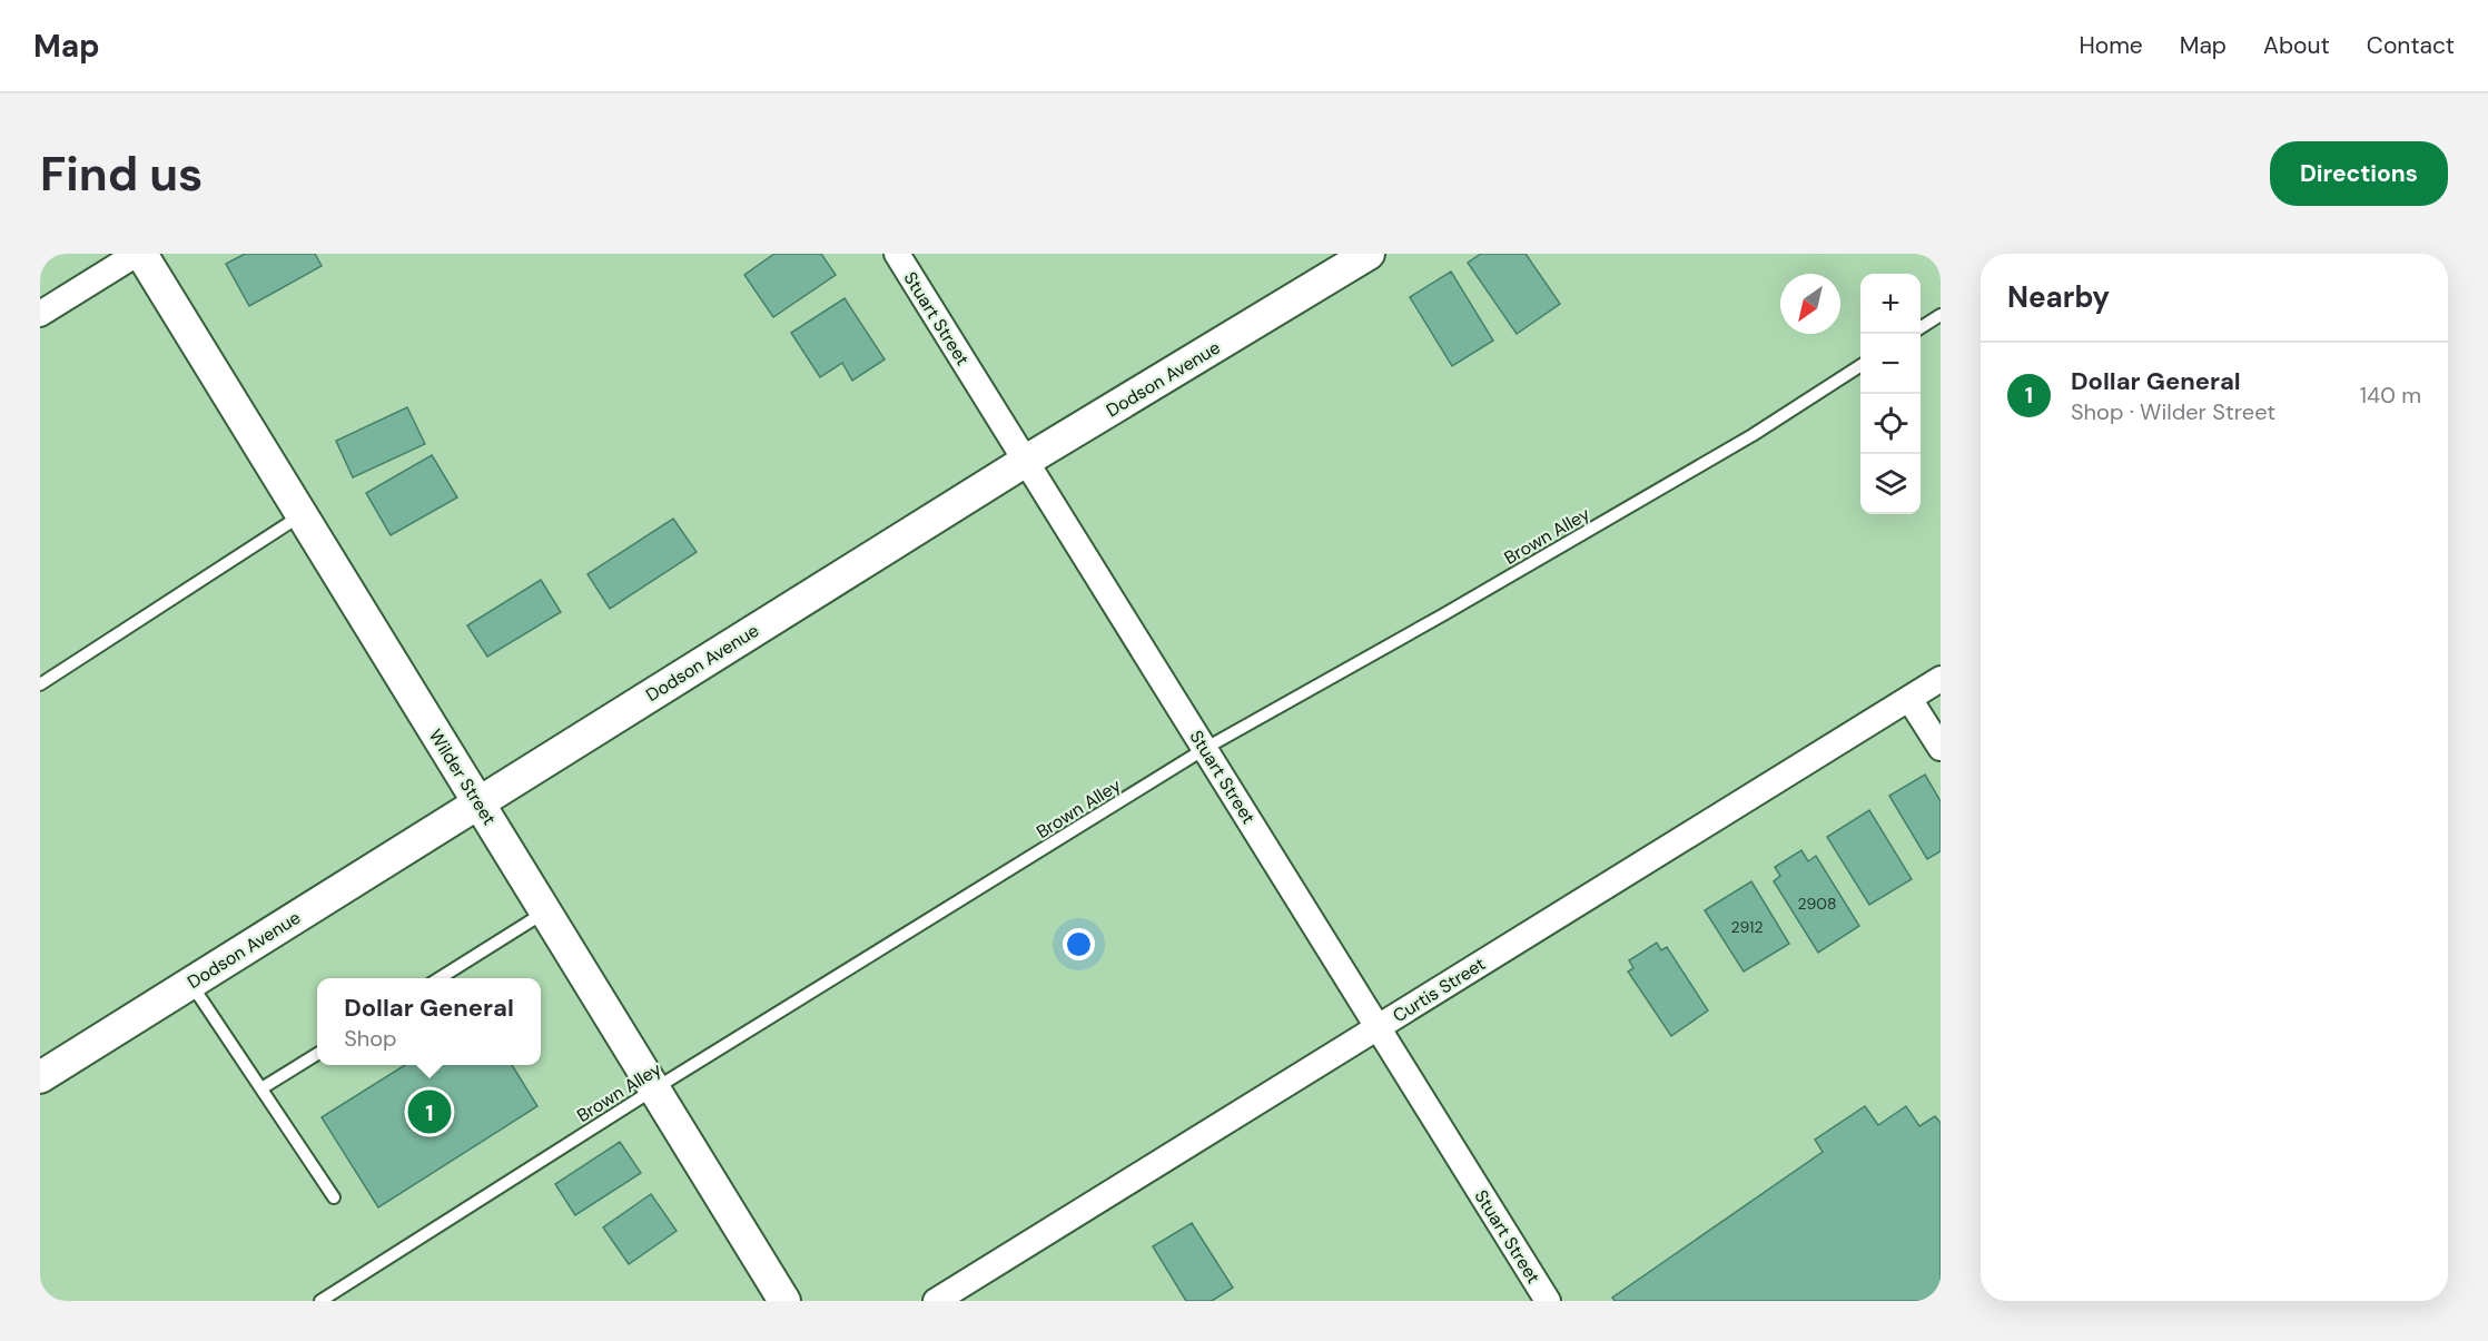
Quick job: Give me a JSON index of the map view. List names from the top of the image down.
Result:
{
  "streets": {
    "street": [
      "Stuart Street",
      "Dodson Avenue",
      "Wilder Street",
      "Curtis Street"
    ],
    "lane": ["Brown Alley"]
  },
  "crossings": [
    ["Stuart Street", "Dodson Avenue"],
    ["Stuart Street", "Brown Alley"],
    ["Stuart Street", "Curtis Street"],
    ["Dodson Avenue", "Wilder Street"],
    ["Brown Alley", "Wilder Street"]
  ],
  "house_numbers": ["2908", "2912"],
  "north": "bottom left",
  "page": {
    "header": "Map",
    "nav": [
      "Home",
      "Map",
      "About",
      "Contact"
    ],
    "buttons": "Directions",
    "title": "Find us",
    "heading": "Nearby",
    "map_buttons": ["+", "−"],
    "list": [
      {
        "mark": "1",
        "name": "Dollar General",
        "note": "Shop · Wilder Street",
        "value": "140 m"
      }
    ],
    "popup": ["Dollar General", "Shop"],
    "pins": "1"
  }
}
